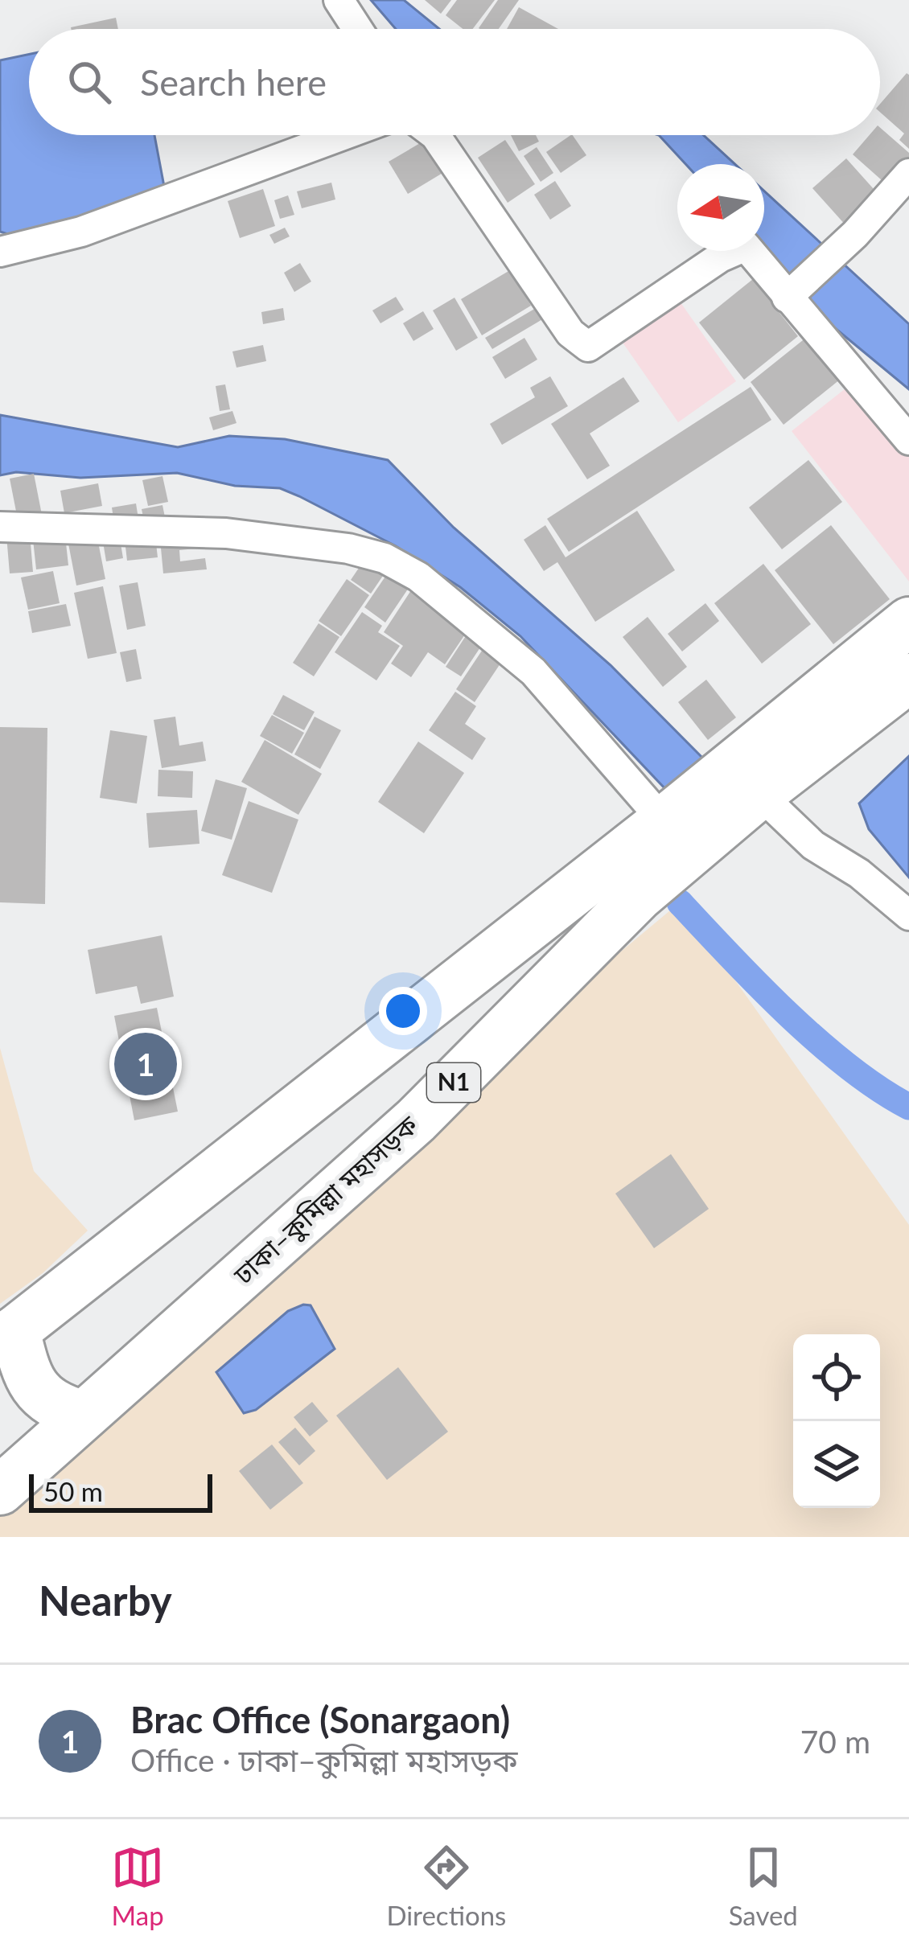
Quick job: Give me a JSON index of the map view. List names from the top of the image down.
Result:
{
  "streets": {
    "highway": ["N1", "ঢাকা–কুমিল্লা মহাসড়ক"]
  },
  "scale_bar": "50 m",
  "north": "left",
  "page": {
    "search": "Search here",
    "pins": "1",
    "scale": "50 m",
    "heading": "Nearby",
    "list": [
      {
        "mark": "1",
        "name": "Brac Office (Sonargaon)",
        "note": "Office · ঢাকা–কুমিল্লা মহাসড়ক",
        "value": "70 m"
      }
    ],
    "nav": ["Map", "Directions", "Saved"]
  }
}
